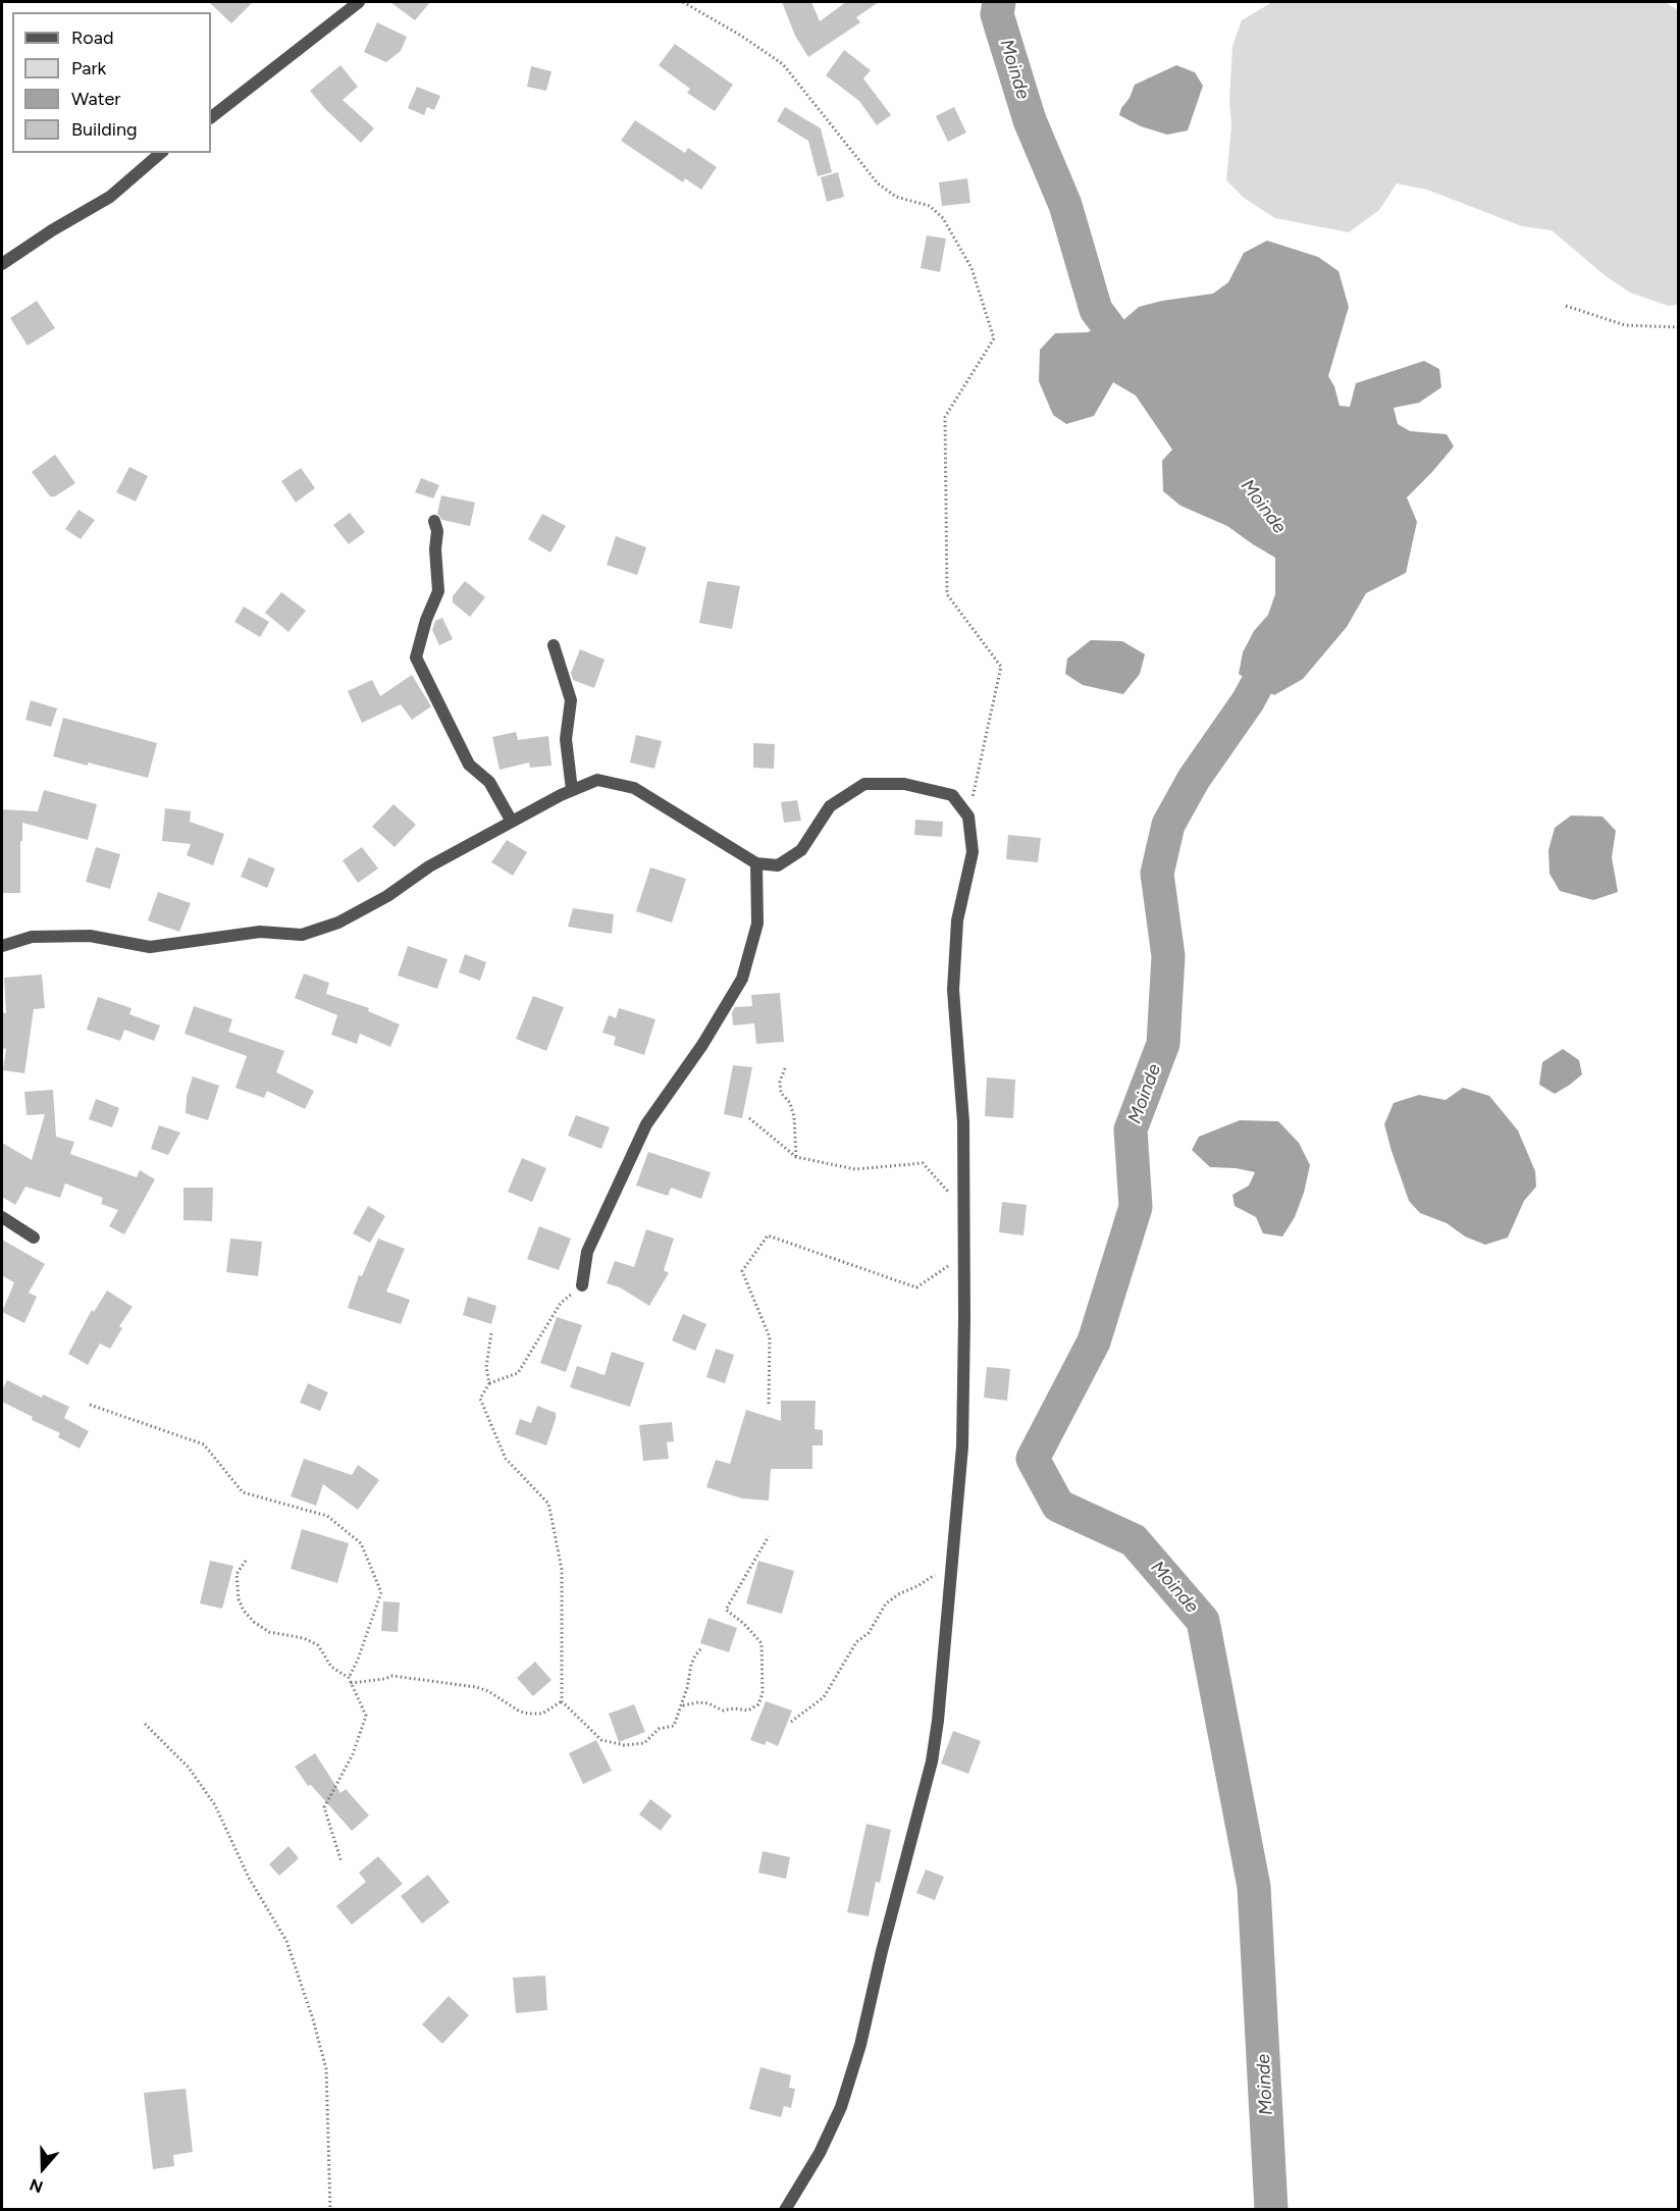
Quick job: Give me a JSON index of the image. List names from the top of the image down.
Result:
{
  "water": ["Moinde"],
  "legend": [
    "Road",
    "Park",
    "Water",
    "Building"
  ],
  "north": "bottom"
}
